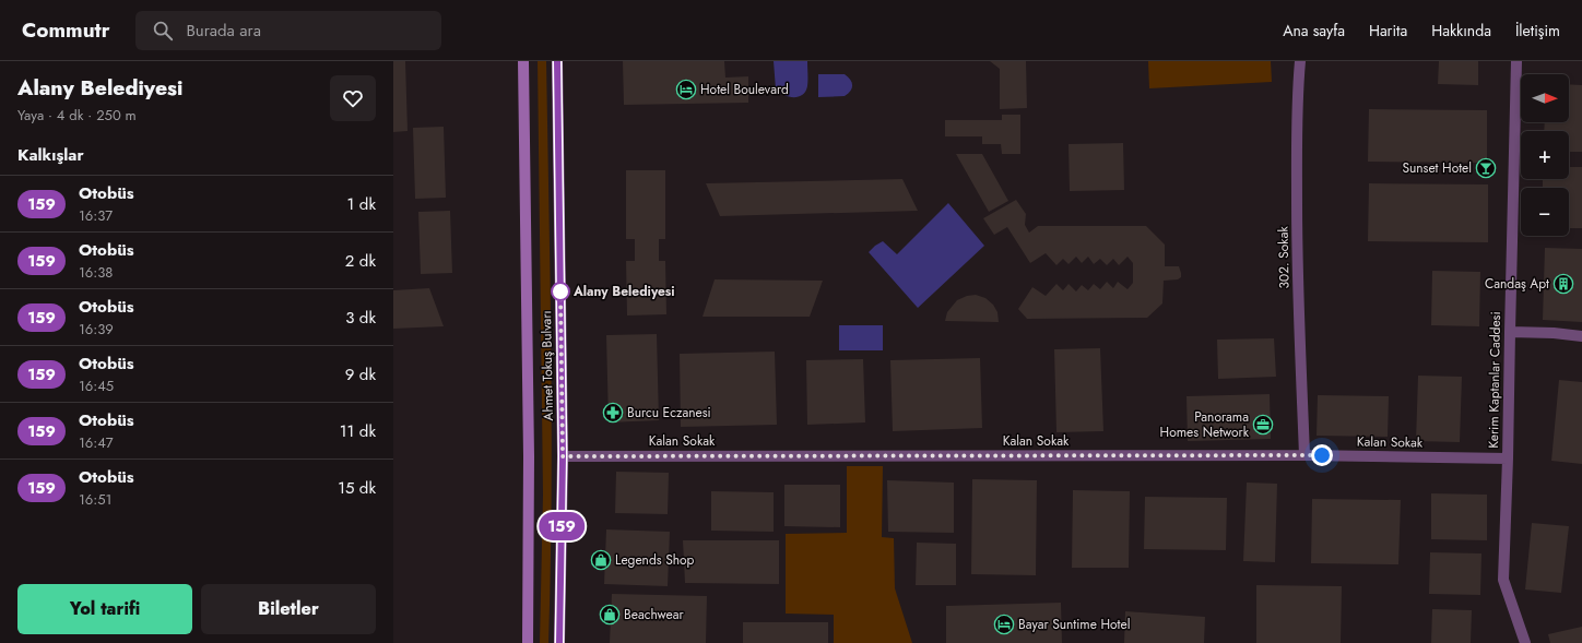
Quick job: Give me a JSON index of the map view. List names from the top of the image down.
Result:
{
  "streets": {
    "main road": ["Ahmet Tokuş Bulvarı"],
    "street": ["302. Sokak", "Kerim Kaptanlar Caddesi", "Kalan Sokak"]
  },
  "crossings": [
    ["302. Sokak", "Kalan Sokak"],
    ["Ahmet Tokuş Bulvarı", "Kalan Sokak"],
    ["Kerim Kaptanlar Caddesi", "Kalan Sokak"]
  ],
  "places": {
    "hotel": ["Hotel Boulevard", "Bayar Suntime Hotel"],
    "bar": ["Sunset Hotel"],
    "building": ["Candaş Apt"],
    "other": ["Alany Belediyesi"],
    "pharmacy": ["Burcu Eczanesi"],
    "office": ["Panorama Homes Network"],
    "shop": ["Legends Shop", "Beachwear"]
  },
  "lines": ["bus line 159"],
  "north": "right",
  "page": {
    "header": "Commutr",
    "search": "Burada ara",
    "nav": [
      "Ana sayfa",
      "Harita",
      "Hakkında",
      "İletişim"
    ],
    "heading": [
      ["Alany Belediyesi", "Yaya · 4 dk · 250 m"],
      "Kalkışlar"
    ],
    "on_map": "159",
    "map_buttons": ["+", "−"],
    "list": [
      {
        "mark": "159",
        "name": "Otobüs",
        "note": "16:37",
        "value": "1 dk"
      },
      {
        "mark": "159",
        "name": "Otobüs",
        "note": "16:38",
        "value": "2 dk"
      },
      {
        "mark": "159",
        "name": "Otobüs",
        "note": "16:39",
        "value": "3 dk"
      },
      {
        "mark": "159",
        "name": "Otobüs",
        "note": "16:45",
        "value": "9 dk"
      },
      {
        "mark": "159",
        "name": "Otobüs",
        "note": "16:47",
        "value": "11 dk"
      },
      {
        "mark": "159",
        "name": "Otobüs",
        "note": "16:51",
        "value": "15 dk"
      }
    ],
    "buttons": ["Yol tarifi", "Biletler"]
  }
}
